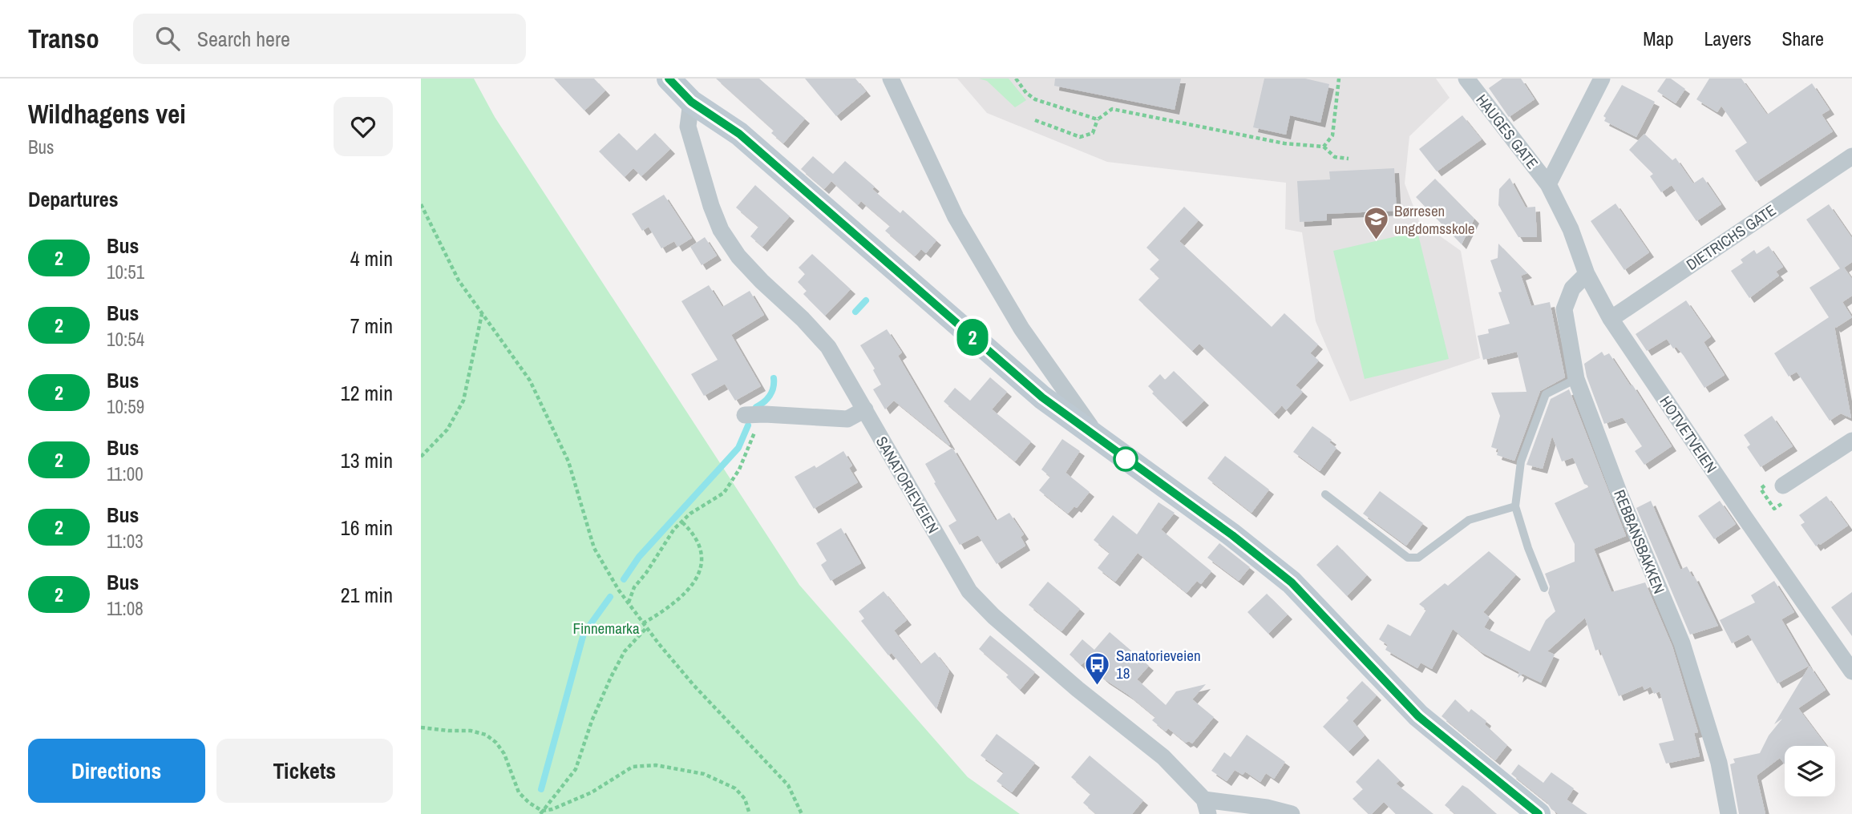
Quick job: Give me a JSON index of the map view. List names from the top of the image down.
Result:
{
  "streets": {
    "street": [
      "HAUGES GATE",
      "DIETRICHS GATE",
      "HOTVETVEIEN",
      "SANATORIEVEIEN",
      "REBBANSBAKKEN"
    ]
  },
  "crossings": [
    ["HAUGES GATE", "HOTVETVEIEN"],
    ["DIETRICHS GATE", "HOTVETVEIEN"],
    ["HOTVETVEIEN", "REBBANSBAKKEN"]
  ],
  "parks": ["Finnemarka"],
  "places": {
    "school or university": ["Børresen ungdomsskole"],
    "bus stop": ["Sanatorieveien 18"]
  },
  "lines": ["bus line 2"],
  "page": {
    "header": "Transo",
    "search": "Search here",
    "nav": ["Map", "Layers", "Share"],
    "heading": [
      ["Wildhagens vei", "Bus"],
      "Departures"
    ],
    "on_map": "2",
    "list": [
      {
        "mark": "2",
        "name": "Bus",
        "note": "10:51",
        "value": "4 min"
      },
      {
        "mark": "2",
        "name": "Bus",
        "note": "10:54",
        "value": "7 min"
      },
      {
        "mark": "2",
        "name": "Bus",
        "note": "10:59",
        "value": "12 min"
      },
      {
        "mark": "2",
        "name": "Bus",
        "note": "11:00",
        "value": "13 min"
      },
      {
        "mark": "2",
        "name": "Bus",
        "note": "11:03",
        "value": "16 min"
      },
      {
        "mark": "2",
        "name": "Bus",
        "note": "11:08",
        "value": "21 min"
      }
    ],
    "buttons": ["Directions", "Tickets"]
  }
}
